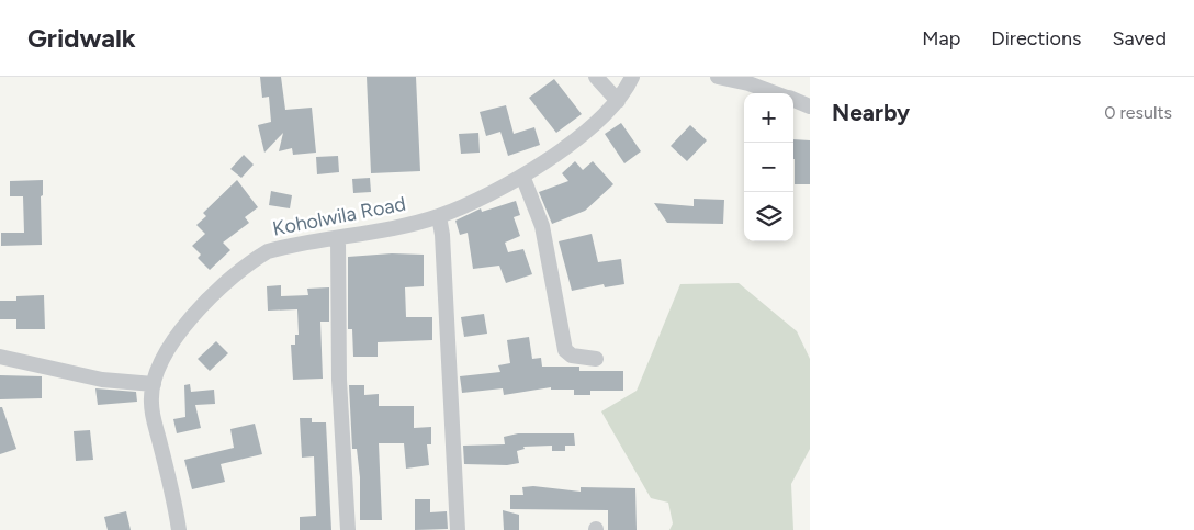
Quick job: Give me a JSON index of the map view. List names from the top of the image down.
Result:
{
  "streets": {
    "street": ["Koholwila Road"]
  },
  "page": {
    "header": "Gridwalk",
    "nav": ["Map", "Directions", "Saved"],
    "heading": ["Nearby", "0 results"],
    "map_buttons": ["+", "−"]
  }
}
